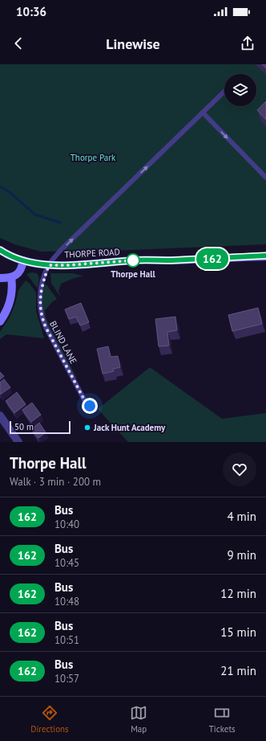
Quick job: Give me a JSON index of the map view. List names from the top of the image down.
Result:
{
  "streets": {
    "street": ["THORPE ROAD"],
    "lane": ["BLIND LANE"]
  },
  "crossings": [
    ["THORPE ROAD", "BLIND LANE"]
  ],
  "one_way": ["BLIND LANE"],
  "parks": ["Thorpe Park"],
  "places": ["Thorpe Hall", "Jack Hunt Academy"],
  "lines": ["bus line 162"],
  "scale_bar": "50 m",
  "page": {
    "status": "10:36",
    "header": "Linewise",
    "on_map": "162",
    "scale": "50 m",
    "heading": ["Thorpe Hall", "Walk · 3 min · 200 m"],
    "list": [
      {
        "mark": "162",
        "name": "Bus",
        "note": "10:40",
        "value": "4 min"
      },
      {
        "mark": "162",
        "name": "Bus",
        "note": "10:45",
        "value": "9 min"
      },
      {
        "mark": "162",
        "name": "Bus",
        "note": "10:48",
        "value": "12 min"
      },
      {
        "mark": "162",
        "name": "Bus",
        "note": "10:51",
        "value": "15 min"
      },
      {
        "mark": "162",
        "name": "Bus",
        "note": "10:57",
        "value": "21 min"
      }
    ],
    "tabs": ["Directions", "Map", "Tickets"]
  }
}
